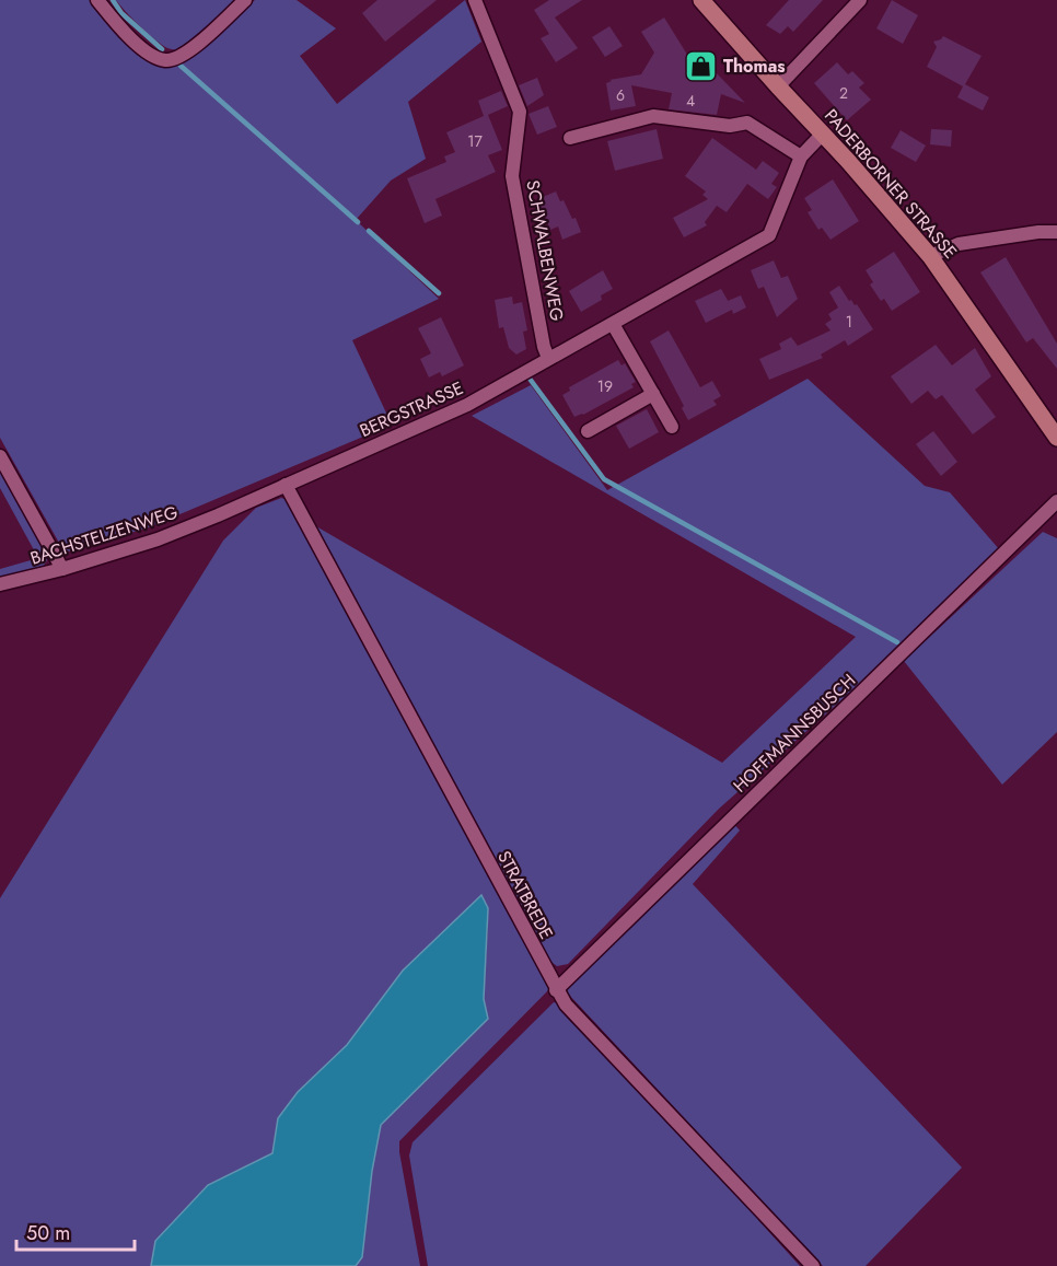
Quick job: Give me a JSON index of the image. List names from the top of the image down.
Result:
{
  "streets": {
    "main road": ["PADERBORNER STRASSE"],
    "street": [
      "SCHWALBENWEG",
      "BERGSTRASSE",
      "BACHSTELZENWEG",
      "HOFFMANNSBUSCH",
      "STRATBREDE"
    ]
  },
  "crossings": [
    ["PADERBORNER STRASSE", "BERGSTRASSE"],
    ["SCHWALBENWEG", "BERGSTRASSE"],
    ["BERGSTRASSE", "BACHSTELZENWEG"],
    ["BERGSTRASSE", "STRATBREDE"],
    ["HOFFMANNSBUSCH", "STRATBREDE"]
  ],
  "places": {
    "shop": ["Thomas"]
  },
  "house_numbers": [
    "2",
    "6",
    "4",
    "17",
    "1",
    "19"
  ],
  "scale_bar": "50 m"
}
